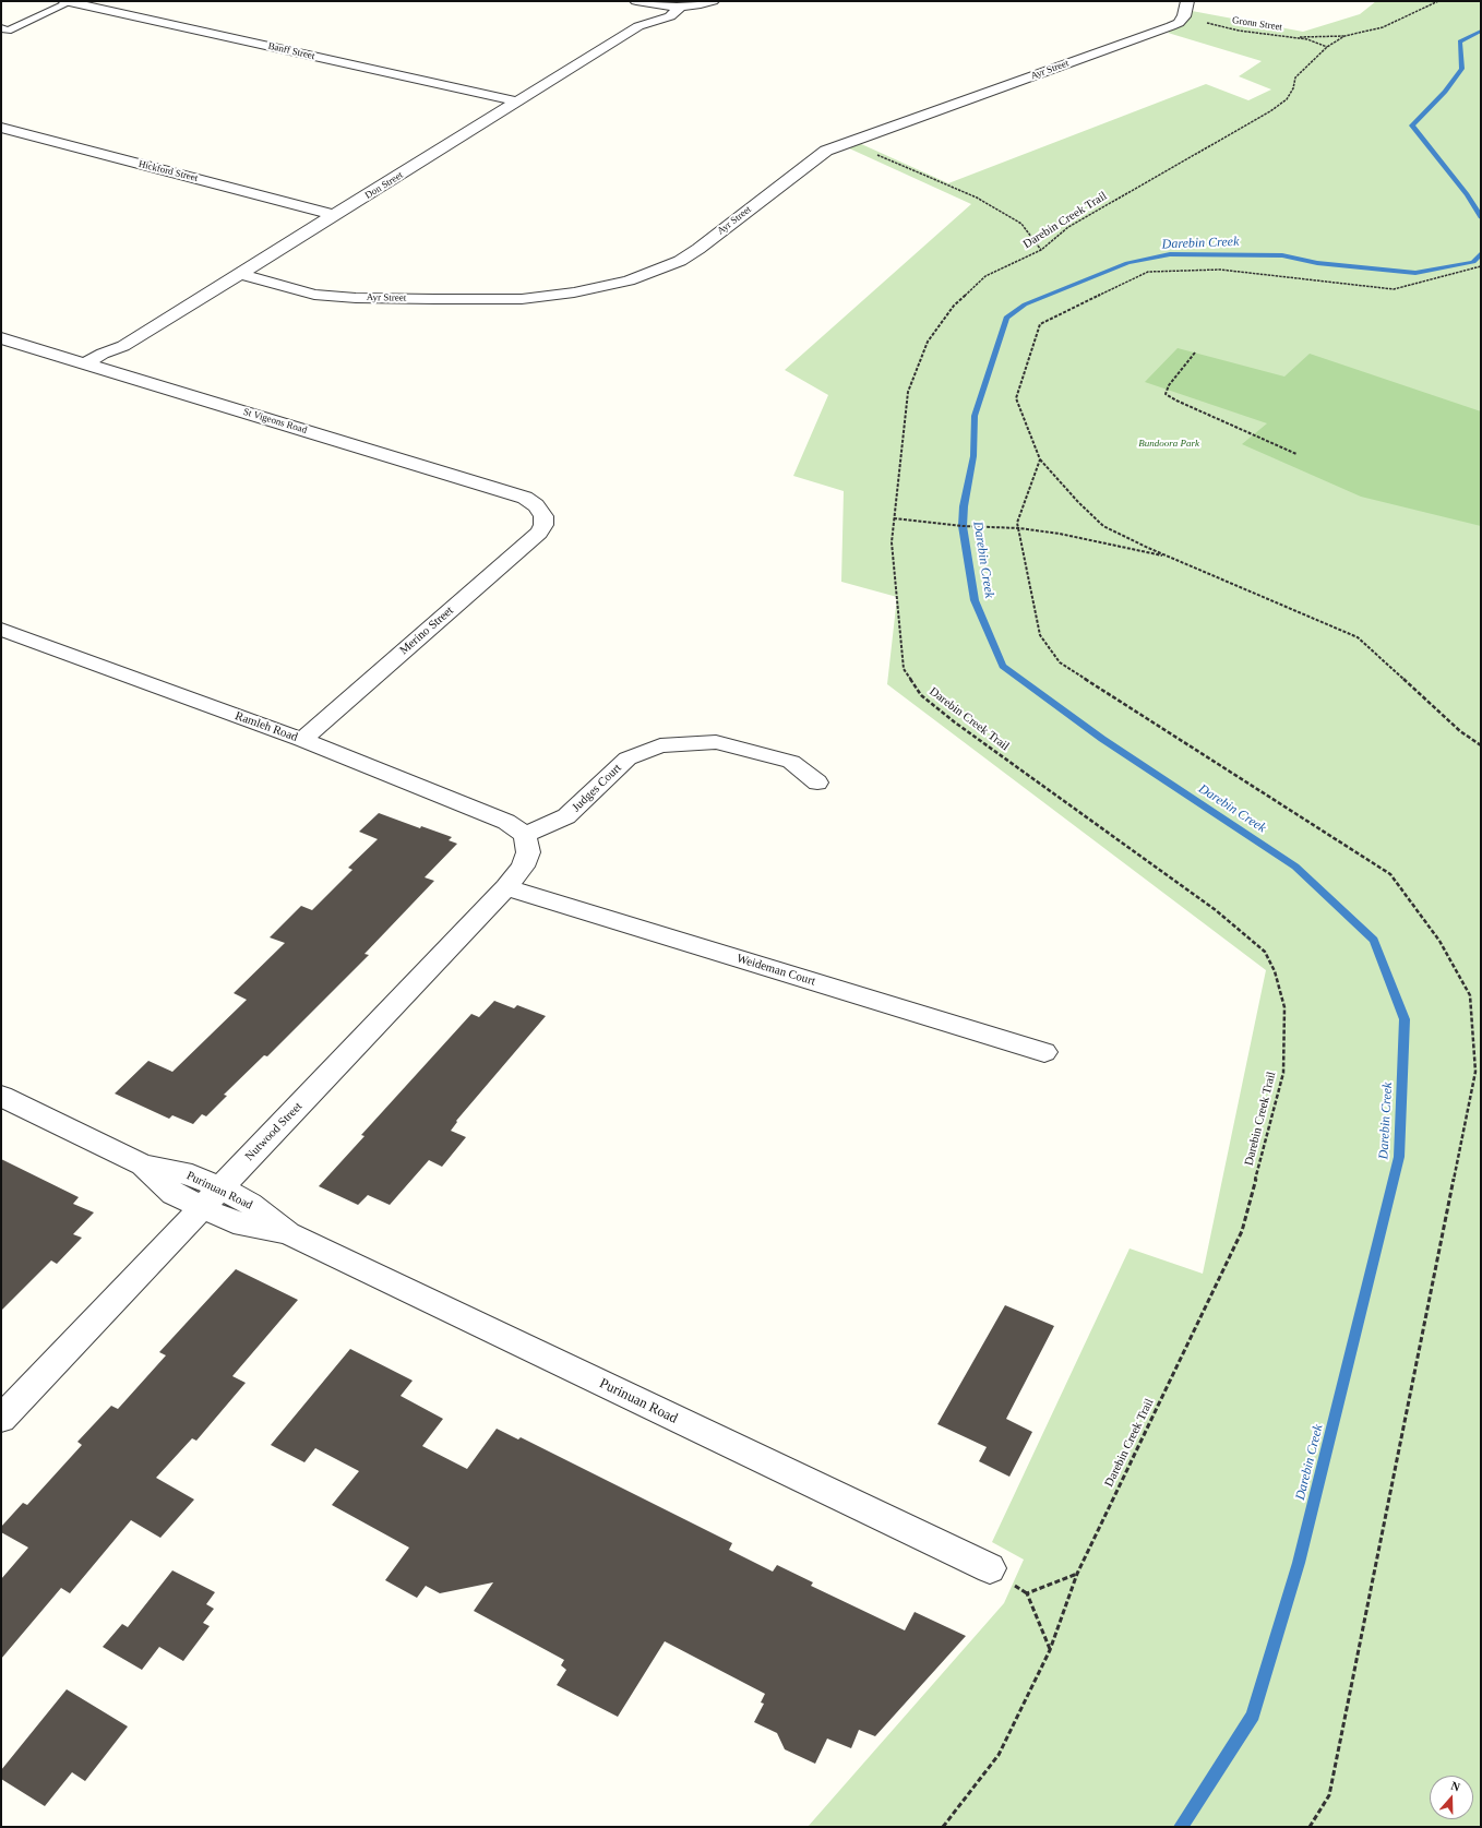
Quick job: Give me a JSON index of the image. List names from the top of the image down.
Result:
{
  "streets": {
    "street": [
      "Banff Street",
      "Ayr Street",
      "Hickford Street",
      "Don Street",
      "St Vigeons Road",
      "Merino Street",
      "Ramleh Road",
      "Judges Court",
      "Weideman Court",
      "Nutwood Street",
      "Purinuan Road"
    ],
    "path": ["Gronn Street", "Darebin Creek Trail"]
  },
  "crossings": [
    ["Gronn Street", "Ayr Street"],
    ["Gronn Street", "Darebin Creek Trail"],
    ["Banff Street", "Don Street"],
    ["Ayr Street", "Don Street"],
    ["Hickford Street", "Don Street"],
    ["Don Street", "St Vigeons Road"],
    ["St Vigeons Road", "Merino Street"],
    ["Merino Street", "Ramleh Road"],
    ["Ramleh Road", "Judges Court"],
    ["Ramleh Road", "Nutwood Street"],
    ["Judges Court", "Nutwood Street"],
    ["Weideman Court", "Nutwood Street"],
    ["Nutwood Street", "Purinuan Road"]
  ],
  "water": ["Darebin Creek"],
  "parks": ["Bundoora Park"],
  "north": "top"
}
